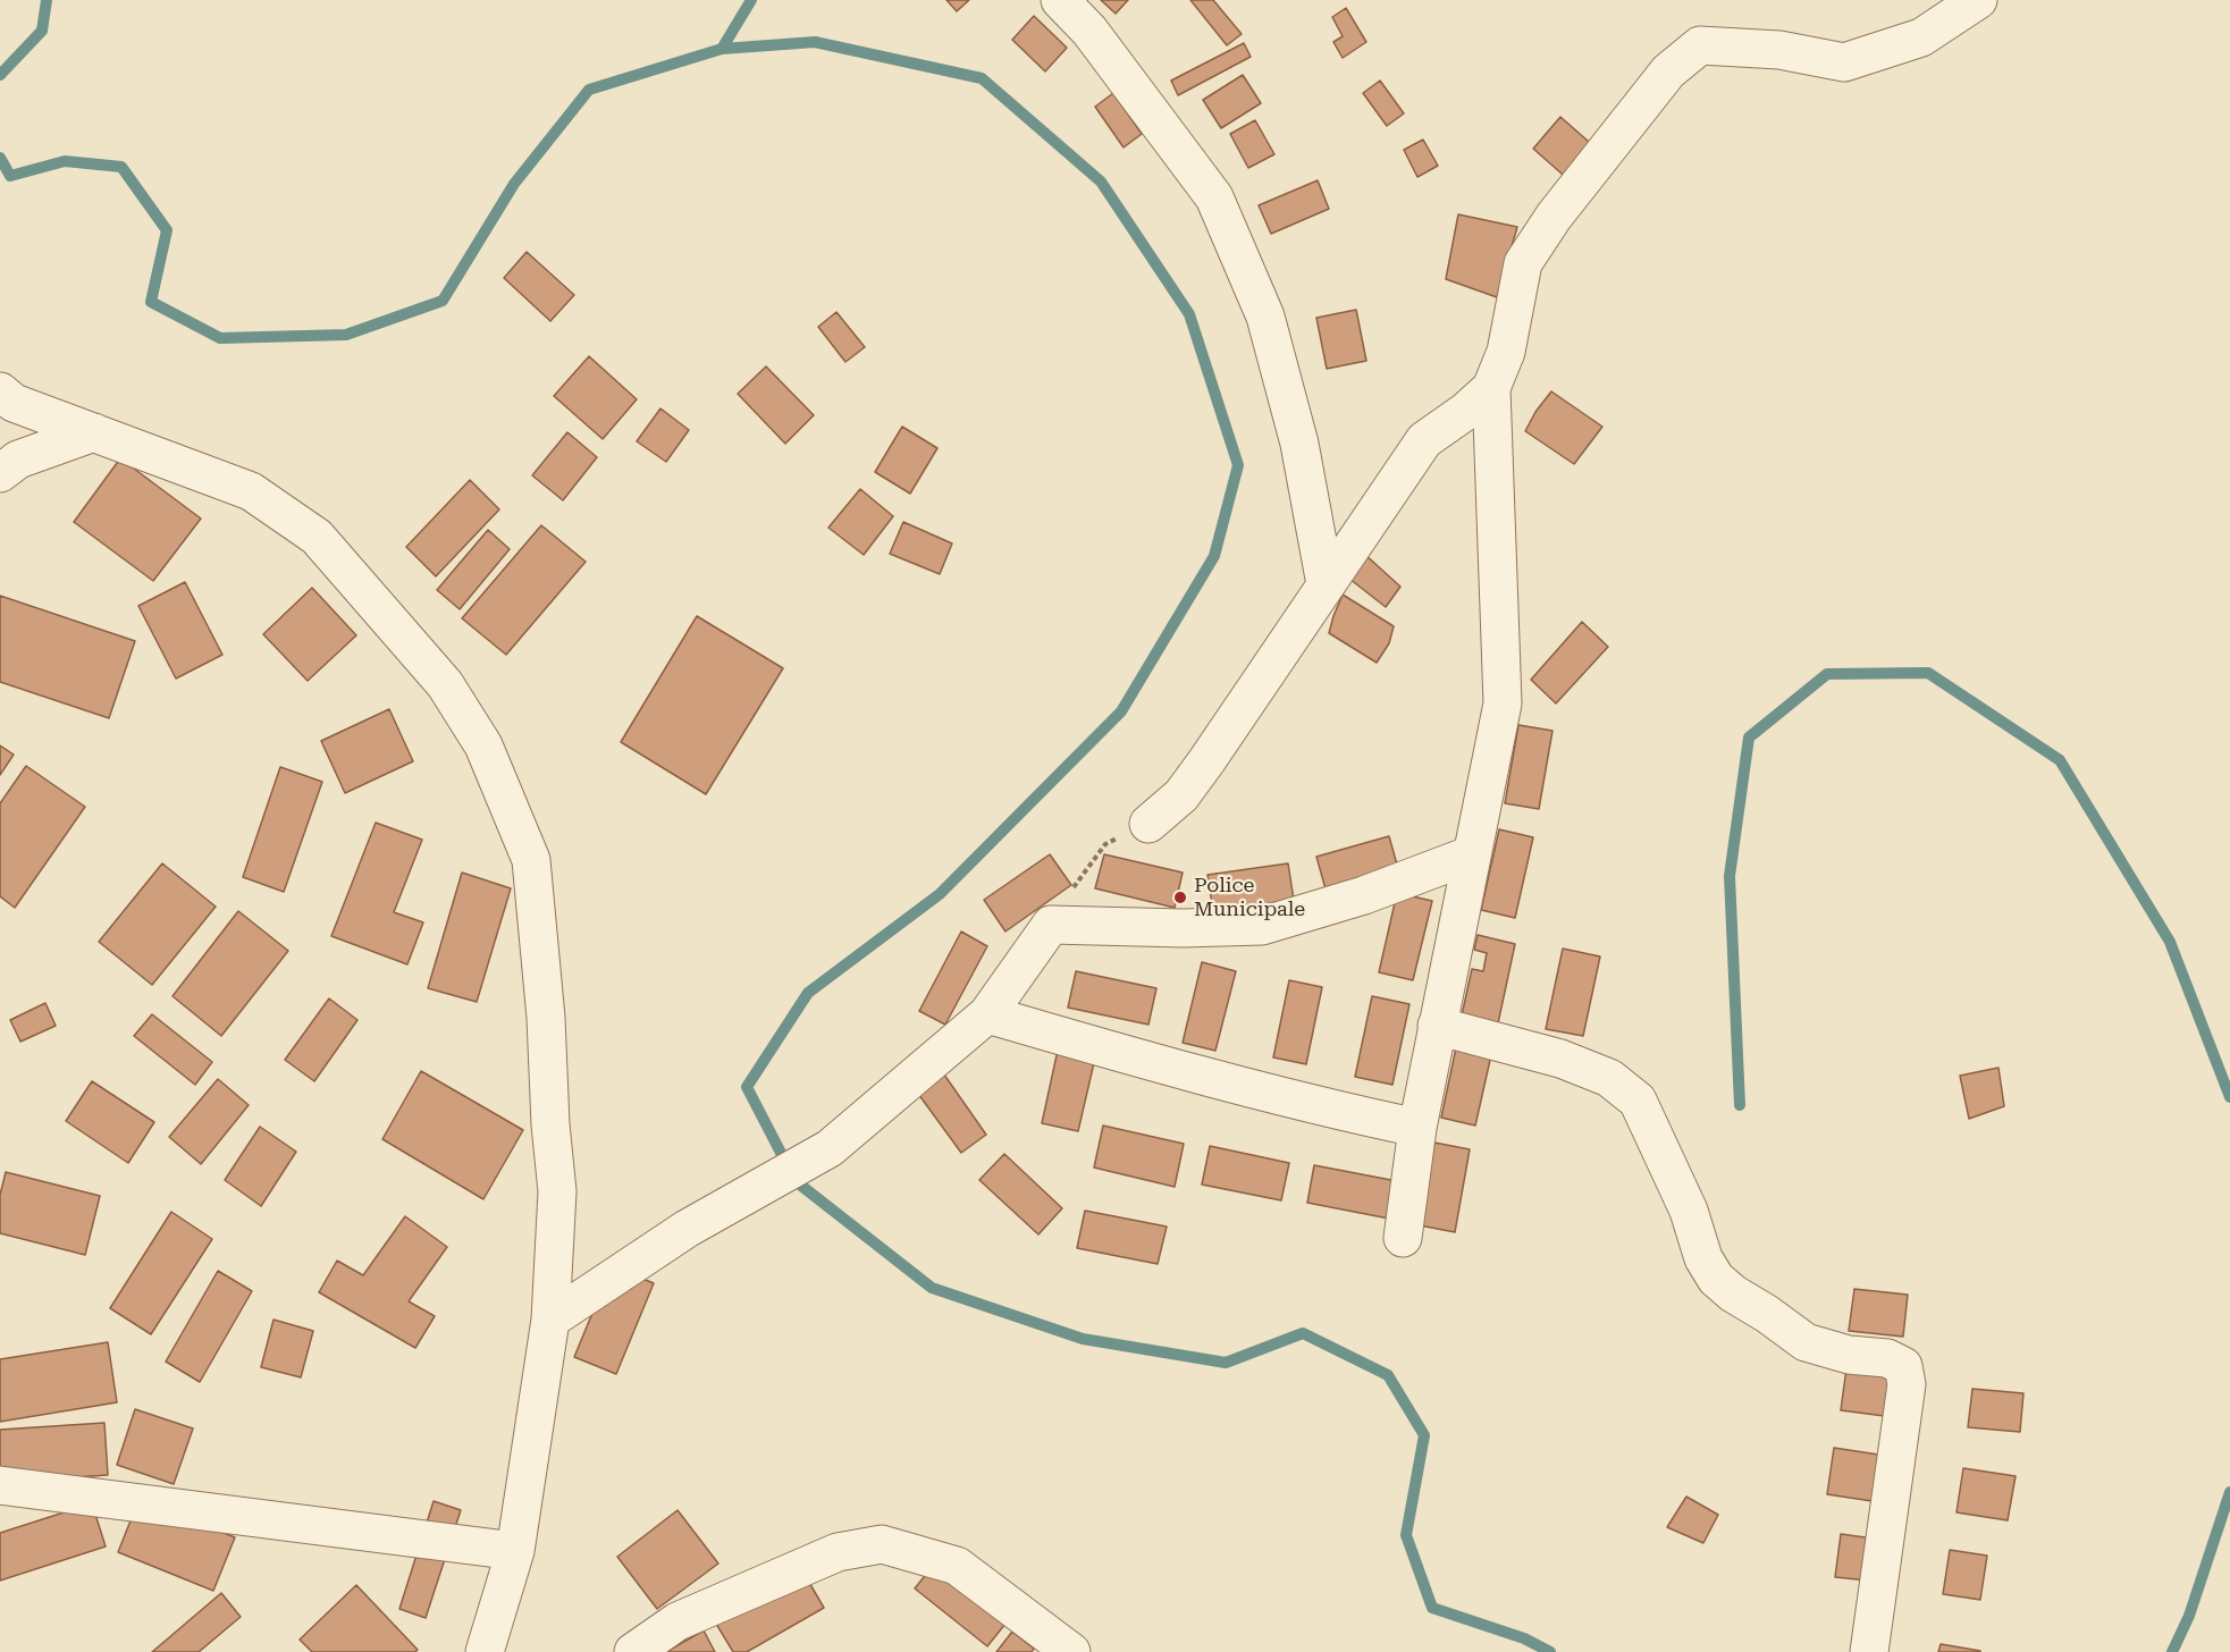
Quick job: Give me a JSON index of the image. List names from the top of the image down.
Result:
{
  "places": ["Police Municipale"]
}
